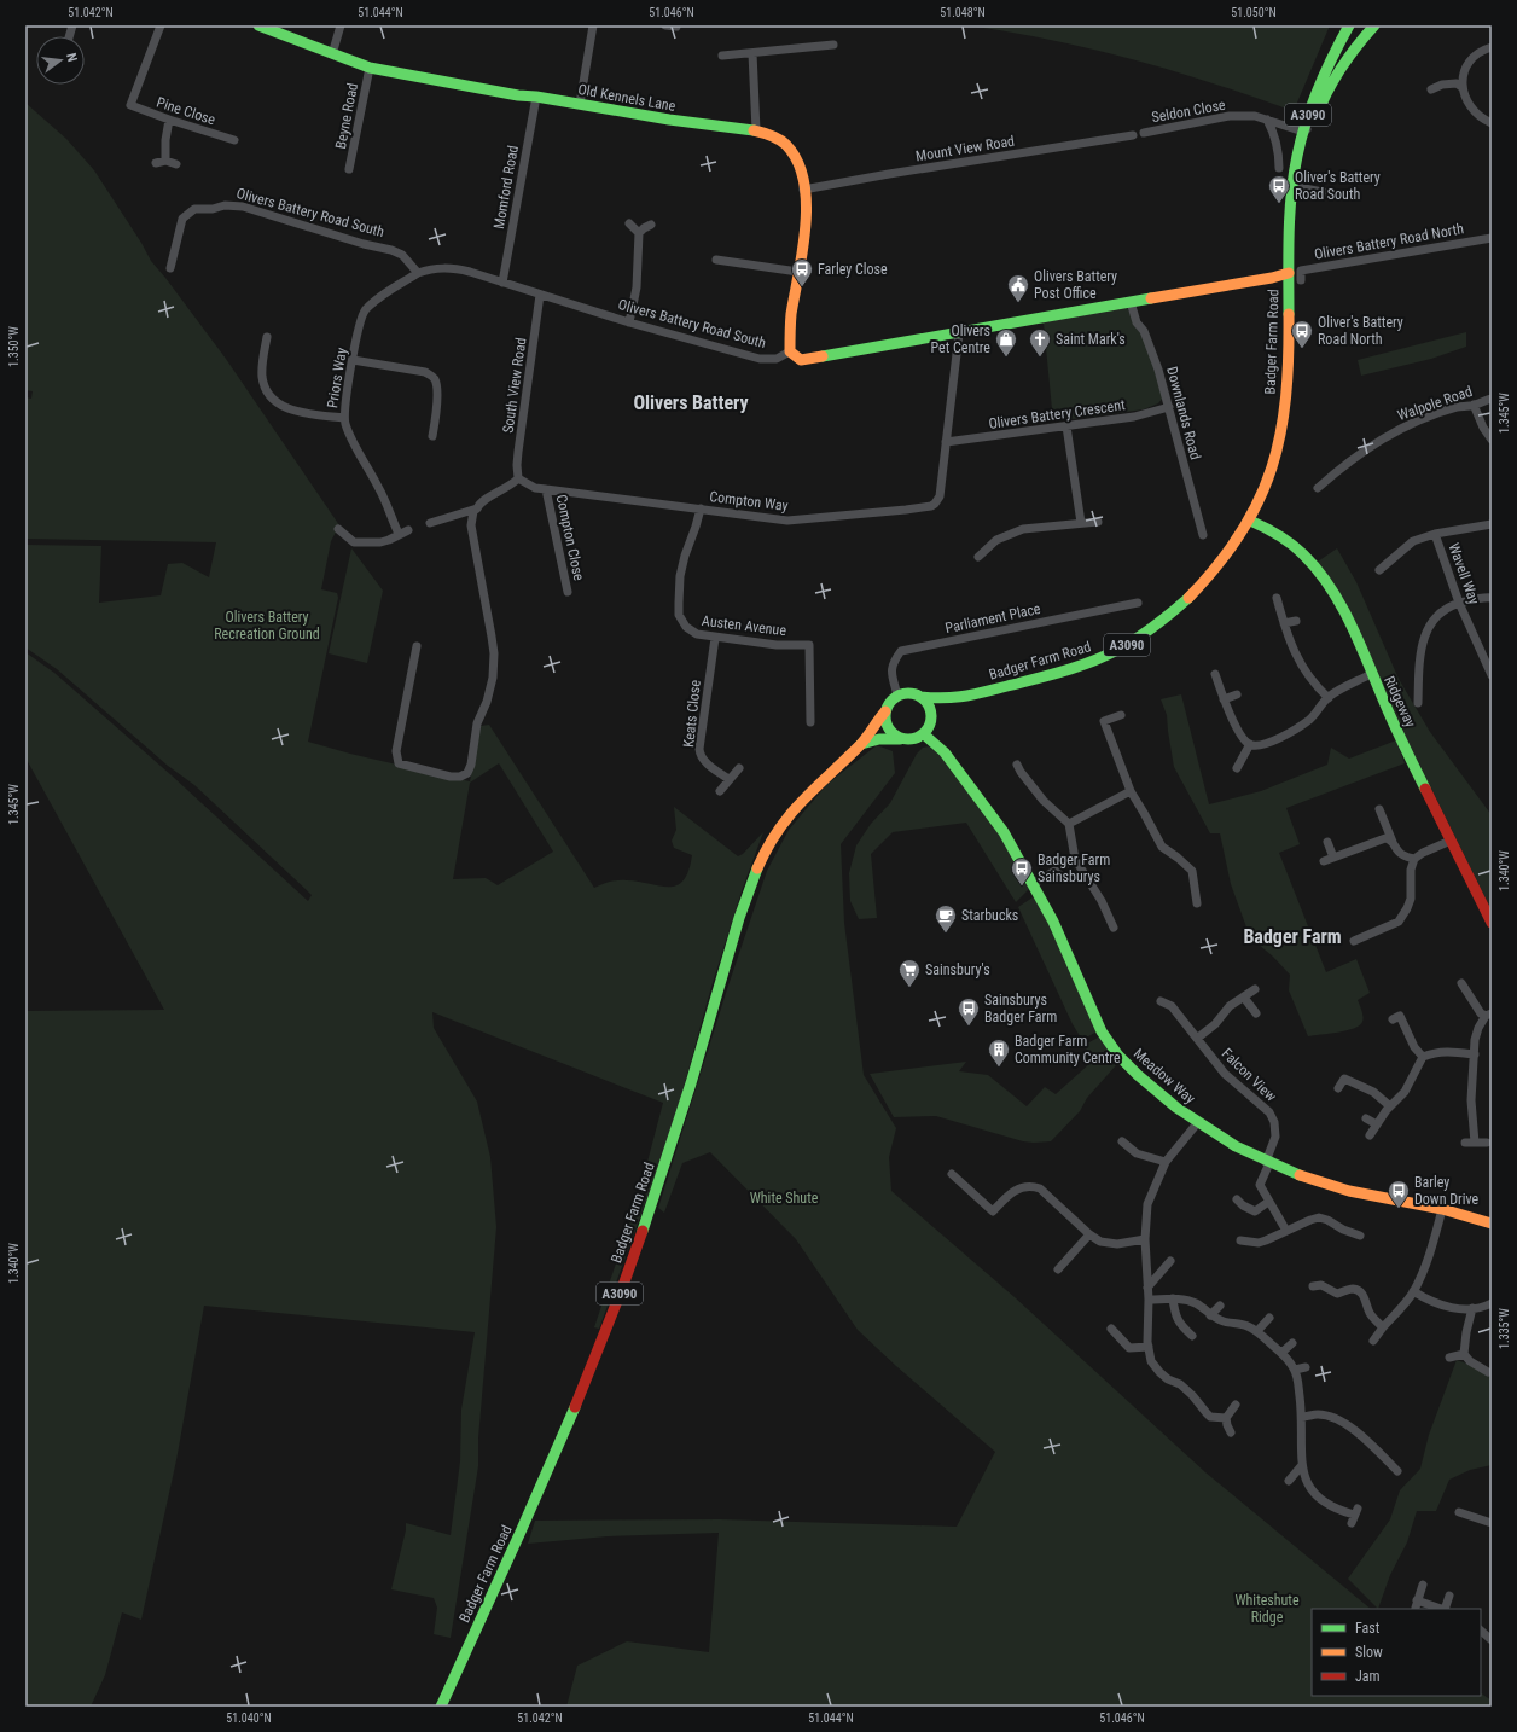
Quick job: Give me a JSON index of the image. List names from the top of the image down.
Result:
{
  "streets": {
    "street": [
      "Old Kennels Lane",
      "Pine Close",
      "Seldon Close",
      "A3090",
      "Beyne Road",
      "Mount View Road",
      "Momford Road",
      "Olivers Battery Road South",
      "Olivers Battery Road North",
      "Badger Farm Road",
      "Priors Way",
      "South View Road",
      "Walpole Road",
      "Downlands Road",
      "Olivers Battery Crescent",
      "Compton Way",
      "Compton Close",
      "Wavell Way",
      "Parliament Place",
      "Austen Avenue",
      "Ridgeway",
      "Keats Close",
      "Falcon View",
      "Meadow Way"
    ]
  },
  "crossings": [
    ["Old Kennels Lane", "Beyne Road"],
    ["Old Kennels Lane", "Mount View Road"],
    ["Old Kennels Lane", "Momford Road"],
    ["Old Kennels Lane", "Olivers Battery Road South"],
    ["Seldon Close", "Badger Farm Road"],
    ["Momford Road", "Olivers Battery Road South"],
    ["Olivers Battery Road South", "Priors Way"],
    ["Olivers Battery Road South", "South View Road"],
    ["Badger Farm Road", "Parliament Place"],
    ["Badger Farm Road", "Ridgeway"],
    ["Badger Farm Road", "Meadow Way"],
    ["South View Road", "Compton Way"],
    ["Downlands Road", "Olivers Battery Crescent"],
    ["Olivers Battery Crescent", "Compton Way"],
    ["Compton Way", "Compton Close"],
    ["Compton Way", "Austen Avenue"],
    ["Parliament Place", "Meadow Way"],
    ["Austen Avenue", "Keats Close"],
    ["Falcon View", "Meadow Way"]
  ],
  "districts": ["Olivers Battery", "Badger Farm"],
  "parks": ["Olivers Battery Recreation Ground", "White Shute", "Whiteshute Ridge"],
  "places": {
    "bus stop": [
      "Oliver's Battery Road South",
      "Farley Close",
      "Oliver's Battery Road North",
      "Badger Farm Sainsburys",
      "Sainsburys Badger Farm",
      "Barley Down Drive"
    ],
    "public building": ["Olivers Battery Post Office"],
    "shop": ["Olivers Pet Centre"],
    "church": ["Saint Mark's"],
    "cafe": ["Starbucks"],
    "supermarket": ["Sainsbury's"],
    "building": ["Badger Farm Community Centre"]
  },
  "legend": ["Fast", "Slow", "Jam"],
  "north": "right",
  "coordinates": [
    "51.042°N",
    "51.044°N",
    "51.046°N",
    "51.048°N",
    "51.050°N",
    "1.350°W",
    "1.345°W",
    "1.340°W",
    "1.335°W",
    "51.040°N"
  ]
}
